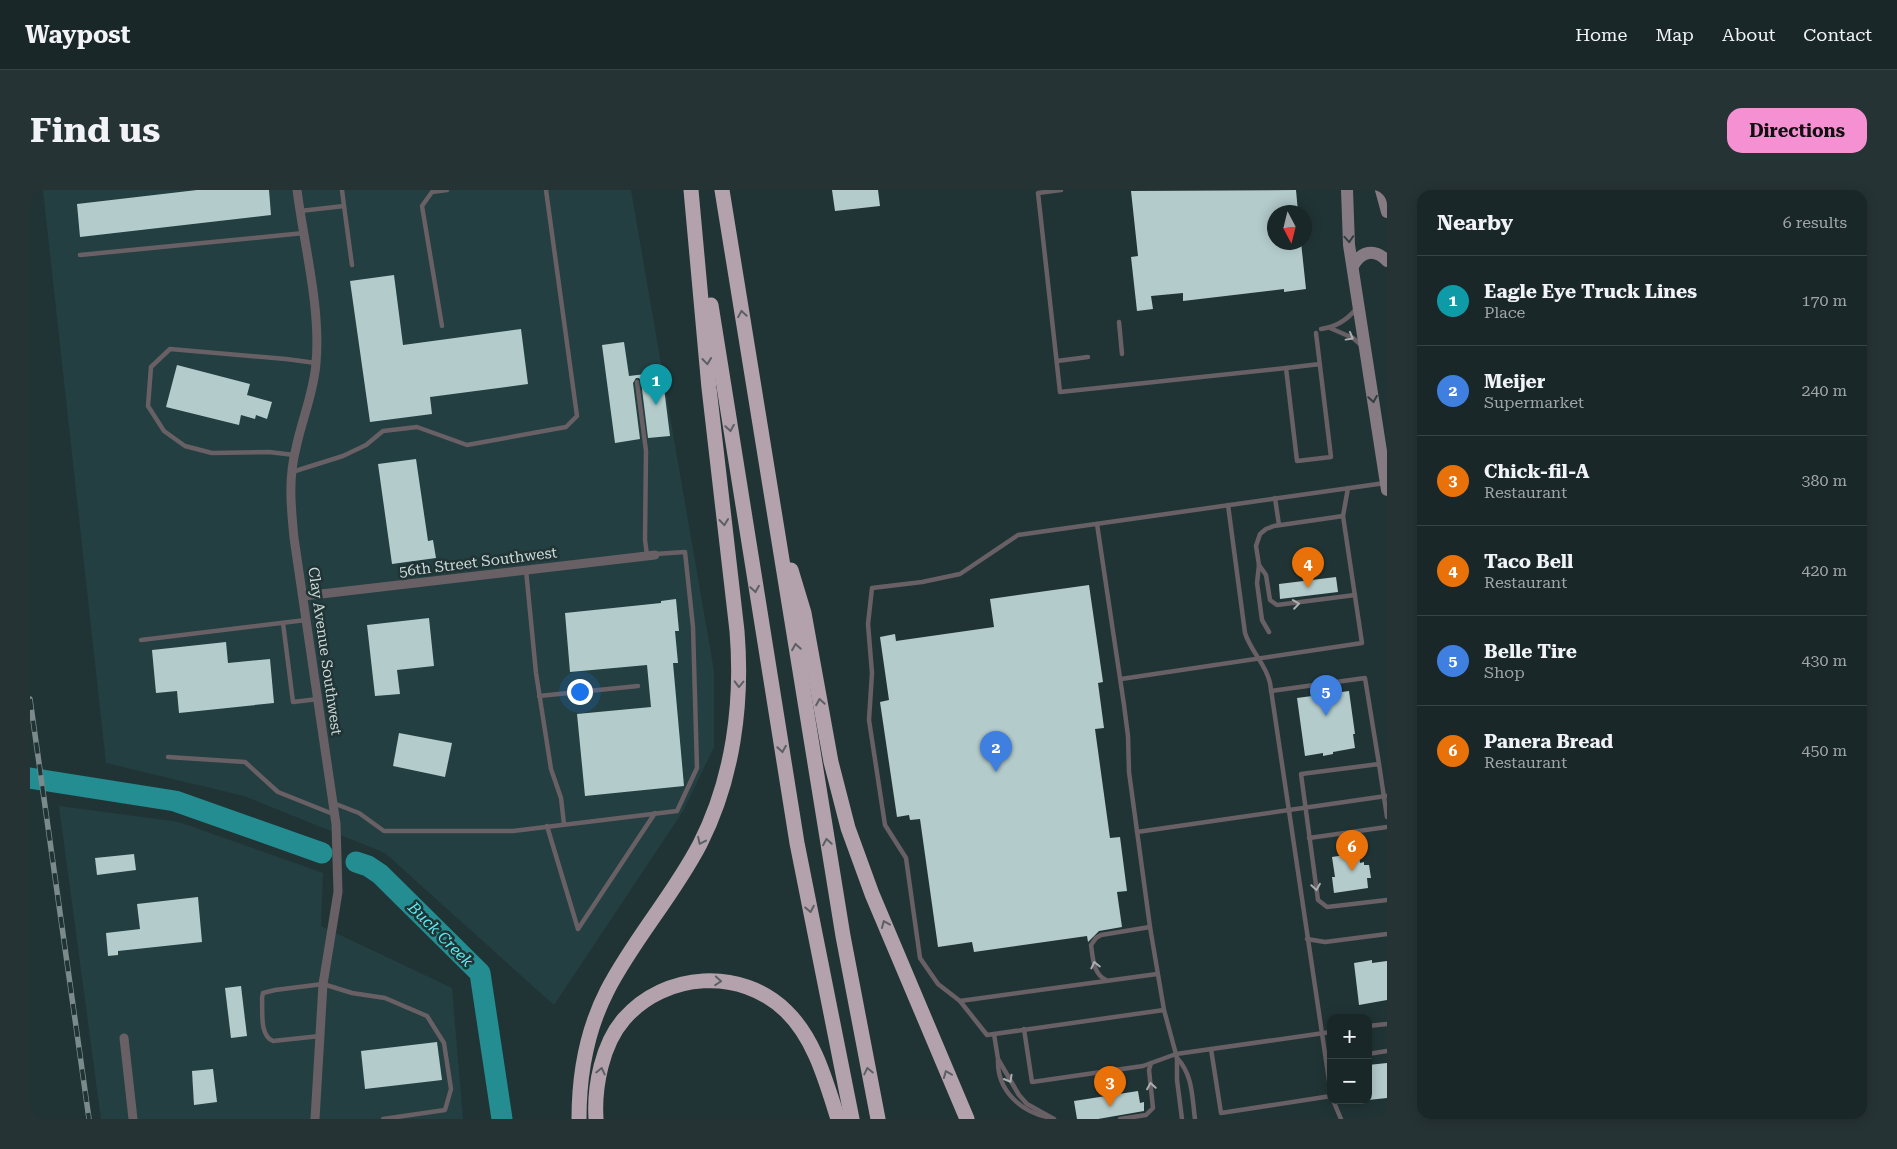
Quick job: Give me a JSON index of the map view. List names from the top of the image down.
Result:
{
  "streets": {
    "street": ["56th Street Southwest", "Clay Avenue Southwest"]
  },
  "crossings": [
    ["56th Street Southwest", "Clay Avenue Southwest"]
  ],
  "water": ["Buck Creek"],
  "north": "bottom",
  "page": {
    "header": "Waypost",
    "nav": [
      "Home",
      "Map",
      "About",
      "Contact"
    ],
    "buttons": "Directions",
    "title": "Find us",
    "heading": ["Nearby", "6 results"],
    "list": [
      {
        "mark": "1",
        "name": "Eagle Eye Truck Lines",
        "note": "Place",
        "value": "170 m"
      },
      {
        "mark": "2",
        "name": "Meijer",
        "note": "Supermarket",
        "value": "240 m"
      },
      {
        "mark": "3",
        "name": "Chick-fil-A",
        "note": "Restaurant",
        "value": "380 m"
      },
      {
        "mark": "4",
        "name": "Taco Bell",
        "note": "Restaurant",
        "value": "420 m"
      },
      {
        "mark": "5",
        "name": "Belle Tire",
        "note": "Shop",
        "value": "430 m"
      },
      {
        "mark": "6",
        "name": "Panera Bread",
        "note": "Restaurant",
        "value": "450 m"
      }
    ],
    "pins": [
      "1",
      "4",
      "5",
      "2",
      "6",
      "3"
    ],
    "map_buttons": ["+", "−"]
  }
}
